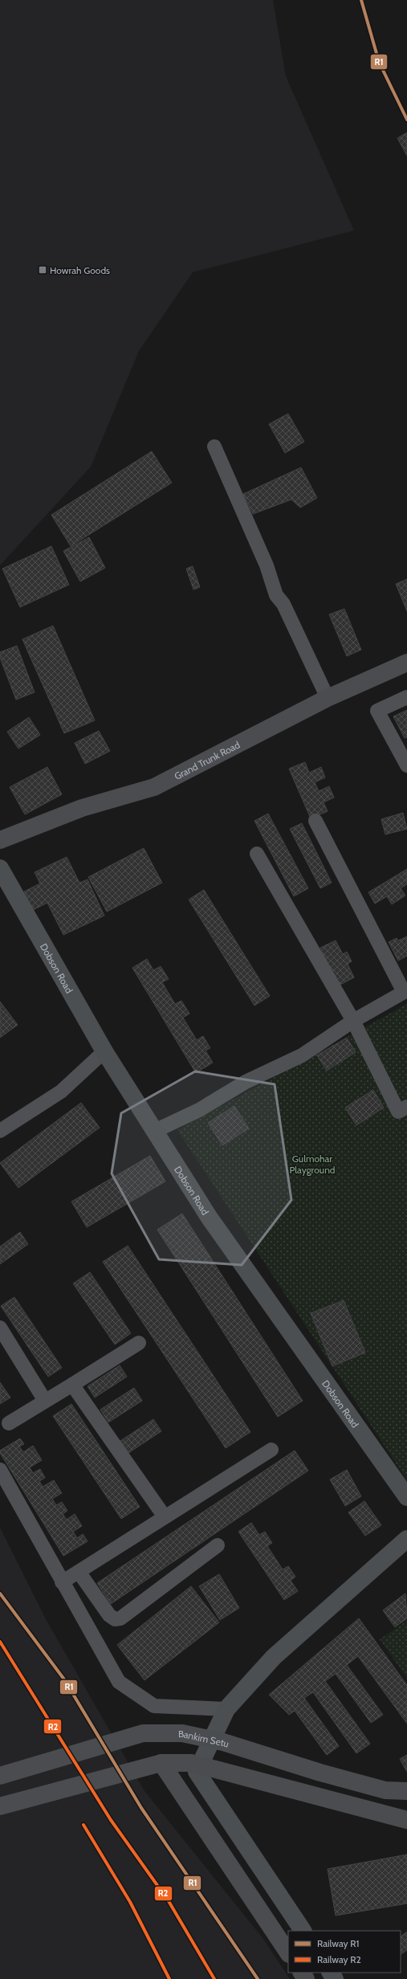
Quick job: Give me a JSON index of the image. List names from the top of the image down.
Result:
{
  "streets": {
    "main road": ["Grand Trunk Road", "Dobson Road", "Bankim Setu"]
  },
  "parks": ["Gulmohar Playground"],
  "places": {
    "transit": ["Howrah Goods"]
  },
  "lines": ["rail line R1", "rail line R2"],
  "legend": ["Railway R1", "Railway R2"]
}
